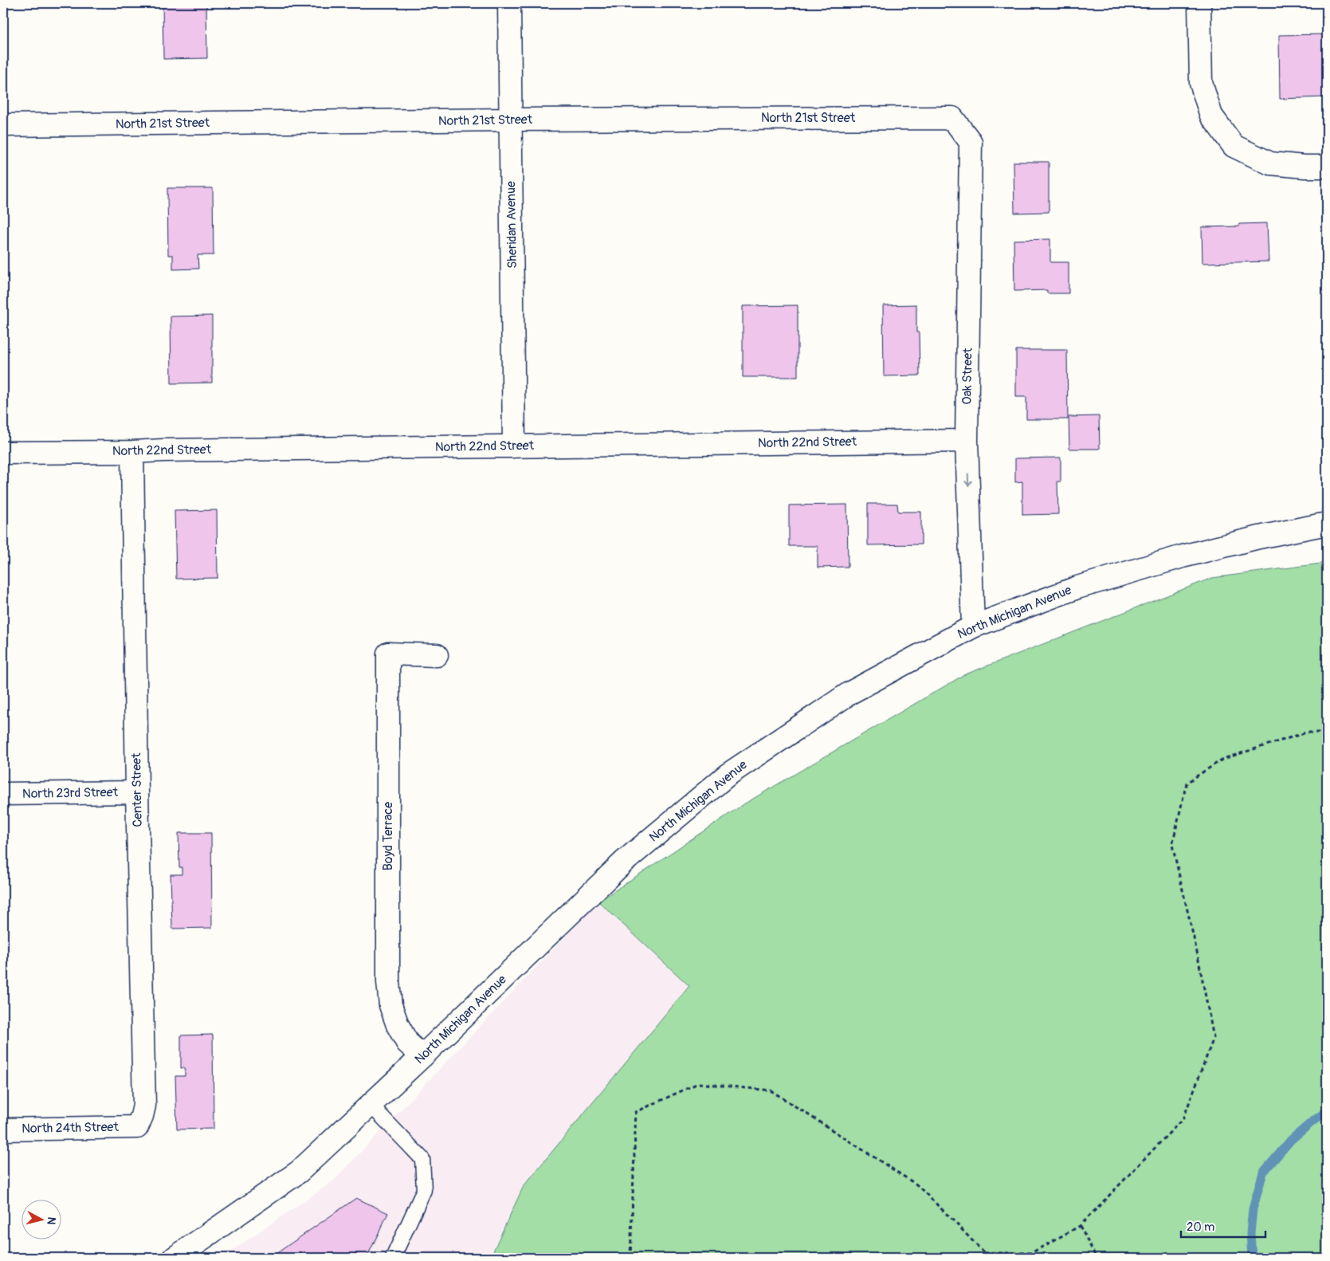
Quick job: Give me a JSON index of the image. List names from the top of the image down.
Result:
{
  "streets": {
    "street": [
      "North 21st Street",
      "Sheridan Avenue",
      "Oak Street",
      "North 22nd Street",
      "North Michigan Avenue",
      "Center Street",
      "North 23rd Street",
      "Boyd Terrace",
      "North 24th Street"
    ]
  },
  "crossings": [
    ["North 21st Street", "Sheridan Avenue"],
    ["North 21st Street", "Oak Street"],
    ["Sheridan Avenue", "North 22nd Street"],
    ["Oak Street", "North 22nd Street"],
    ["Oak Street", "North Michigan Avenue"],
    ["North 22nd Street", "Center Street"],
    ["North Michigan Avenue", "Boyd Terrace"],
    ["Center Street", "North 23rd Street"],
    ["Center Street", "North 24th Street"]
  ],
  "one_way": ["Oak Street"],
  "scale_bar": "20 m",
  "north": "right"
}
